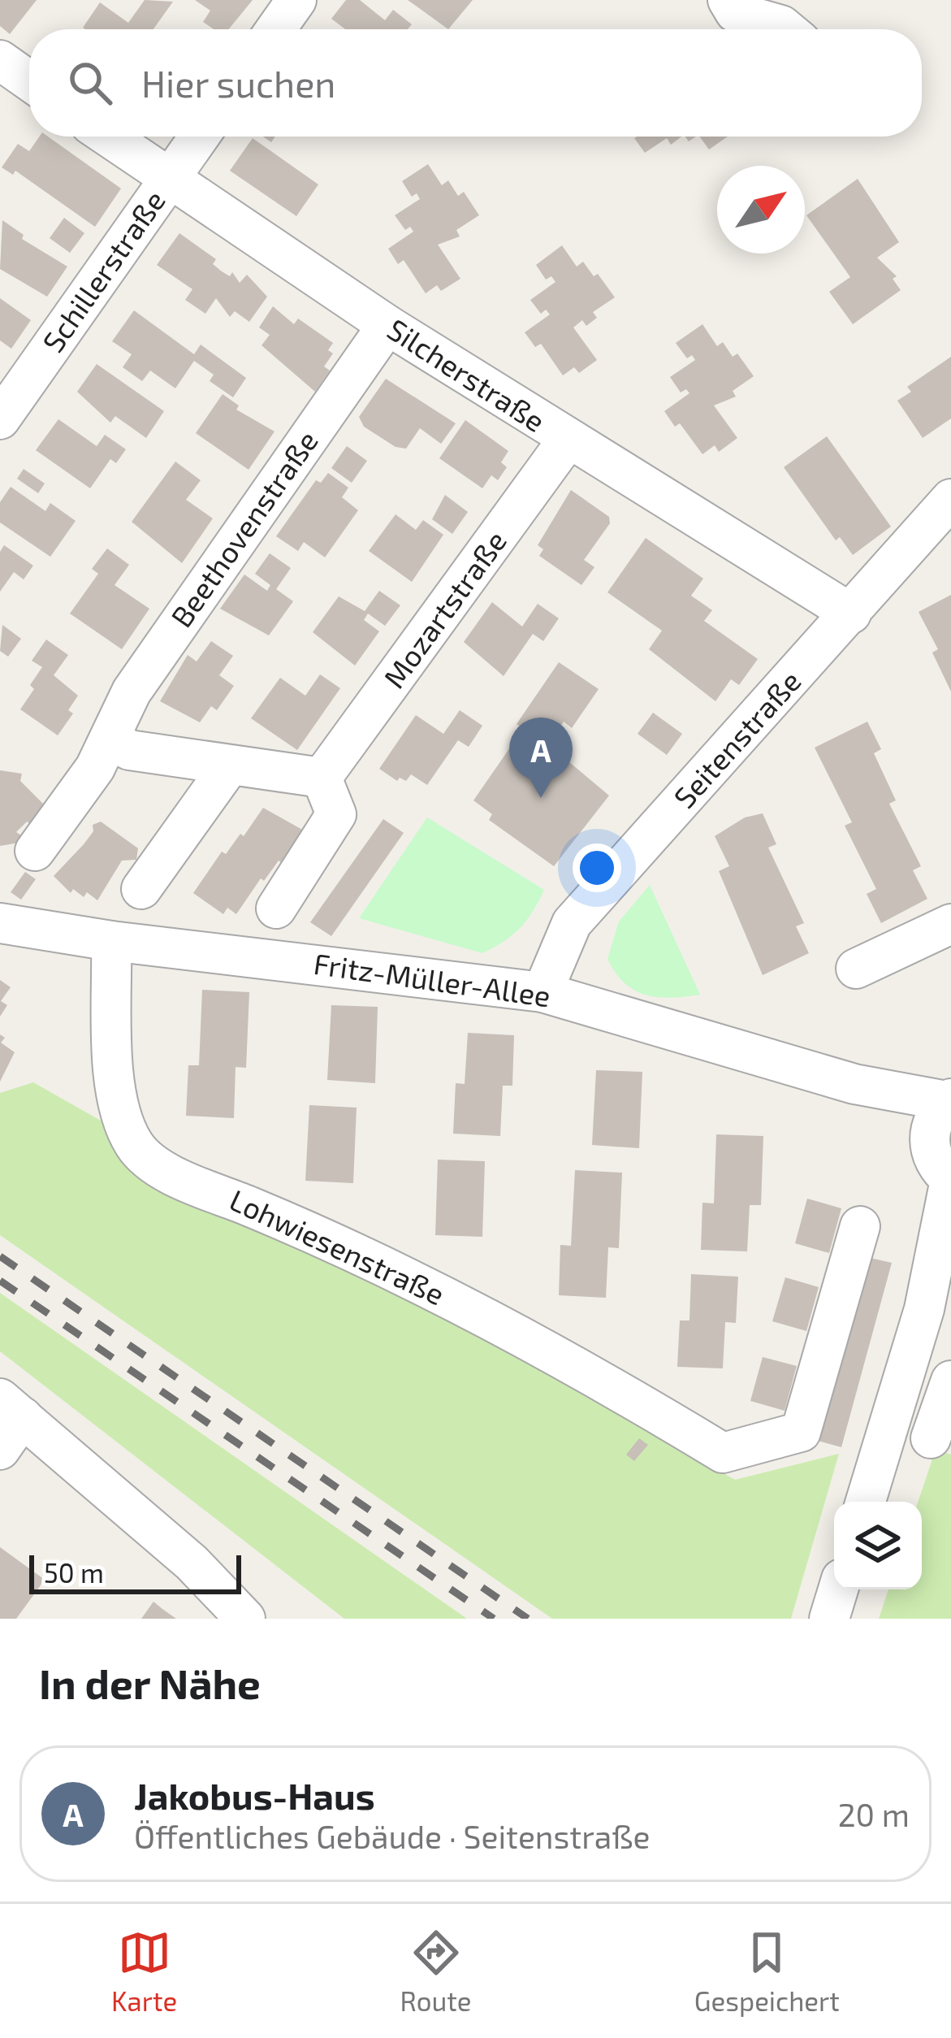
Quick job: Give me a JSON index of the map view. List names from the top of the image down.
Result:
{
  "streets": {
    "street": [
      "Schillerstraße",
      "Silcherstraße",
      "Beethovenstraße",
      "Mozartstraße",
      "Seitenstraße",
      "Fritz-Müller-Allee",
      "Lohwiesenstraße"
    ]
  },
  "crossings": [
    ["Schillerstraße", "Silcherstraße"],
    ["Silcherstraße", "Beethovenstraße"],
    ["Silcherstraße", "Mozartstraße"],
    ["Silcherstraße", "Seitenstraße"],
    ["Seitenstraße", "Fritz-Müller-Allee"],
    ["Fritz-Müller-Allee", "Lohwiesenstraße"]
  ],
  "scale_bar": "50 m",
  "north": "top right",
  "page": {
    "search": "Hier suchen",
    "pins": "A",
    "scale": "50 m",
    "heading": "In der Nähe",
    "list": [
      {
        "mark": "A",
        "name": "Jakobus-Haus",
        "note": "Öffentliches Gebäude · Seitenstraße",
        "value": "20 m"
      }
    ],
    "nav": ["Karte", "Route", "Gespeichert"]
  }
}
